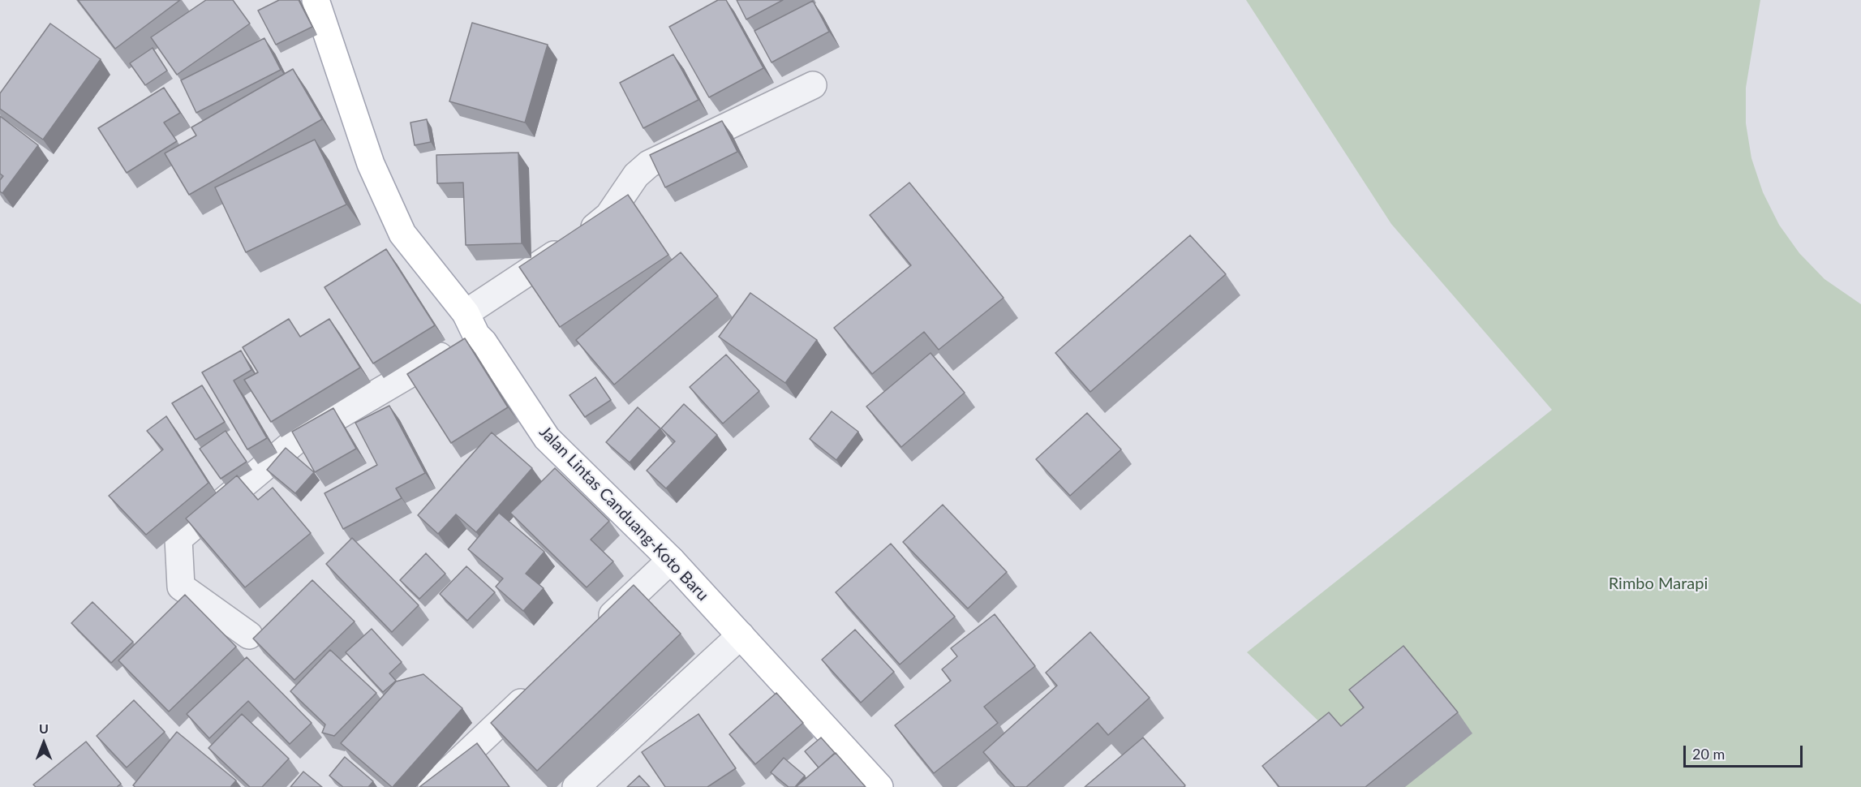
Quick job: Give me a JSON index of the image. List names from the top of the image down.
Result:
{
  "streets": {
    "main road": ["Jalan Lintas Canduang-Koto Baru"]
  },
  "parks": ["Rimbo Marapi"],
  "scale_bar": "20 m",
  "north": "top"
}
